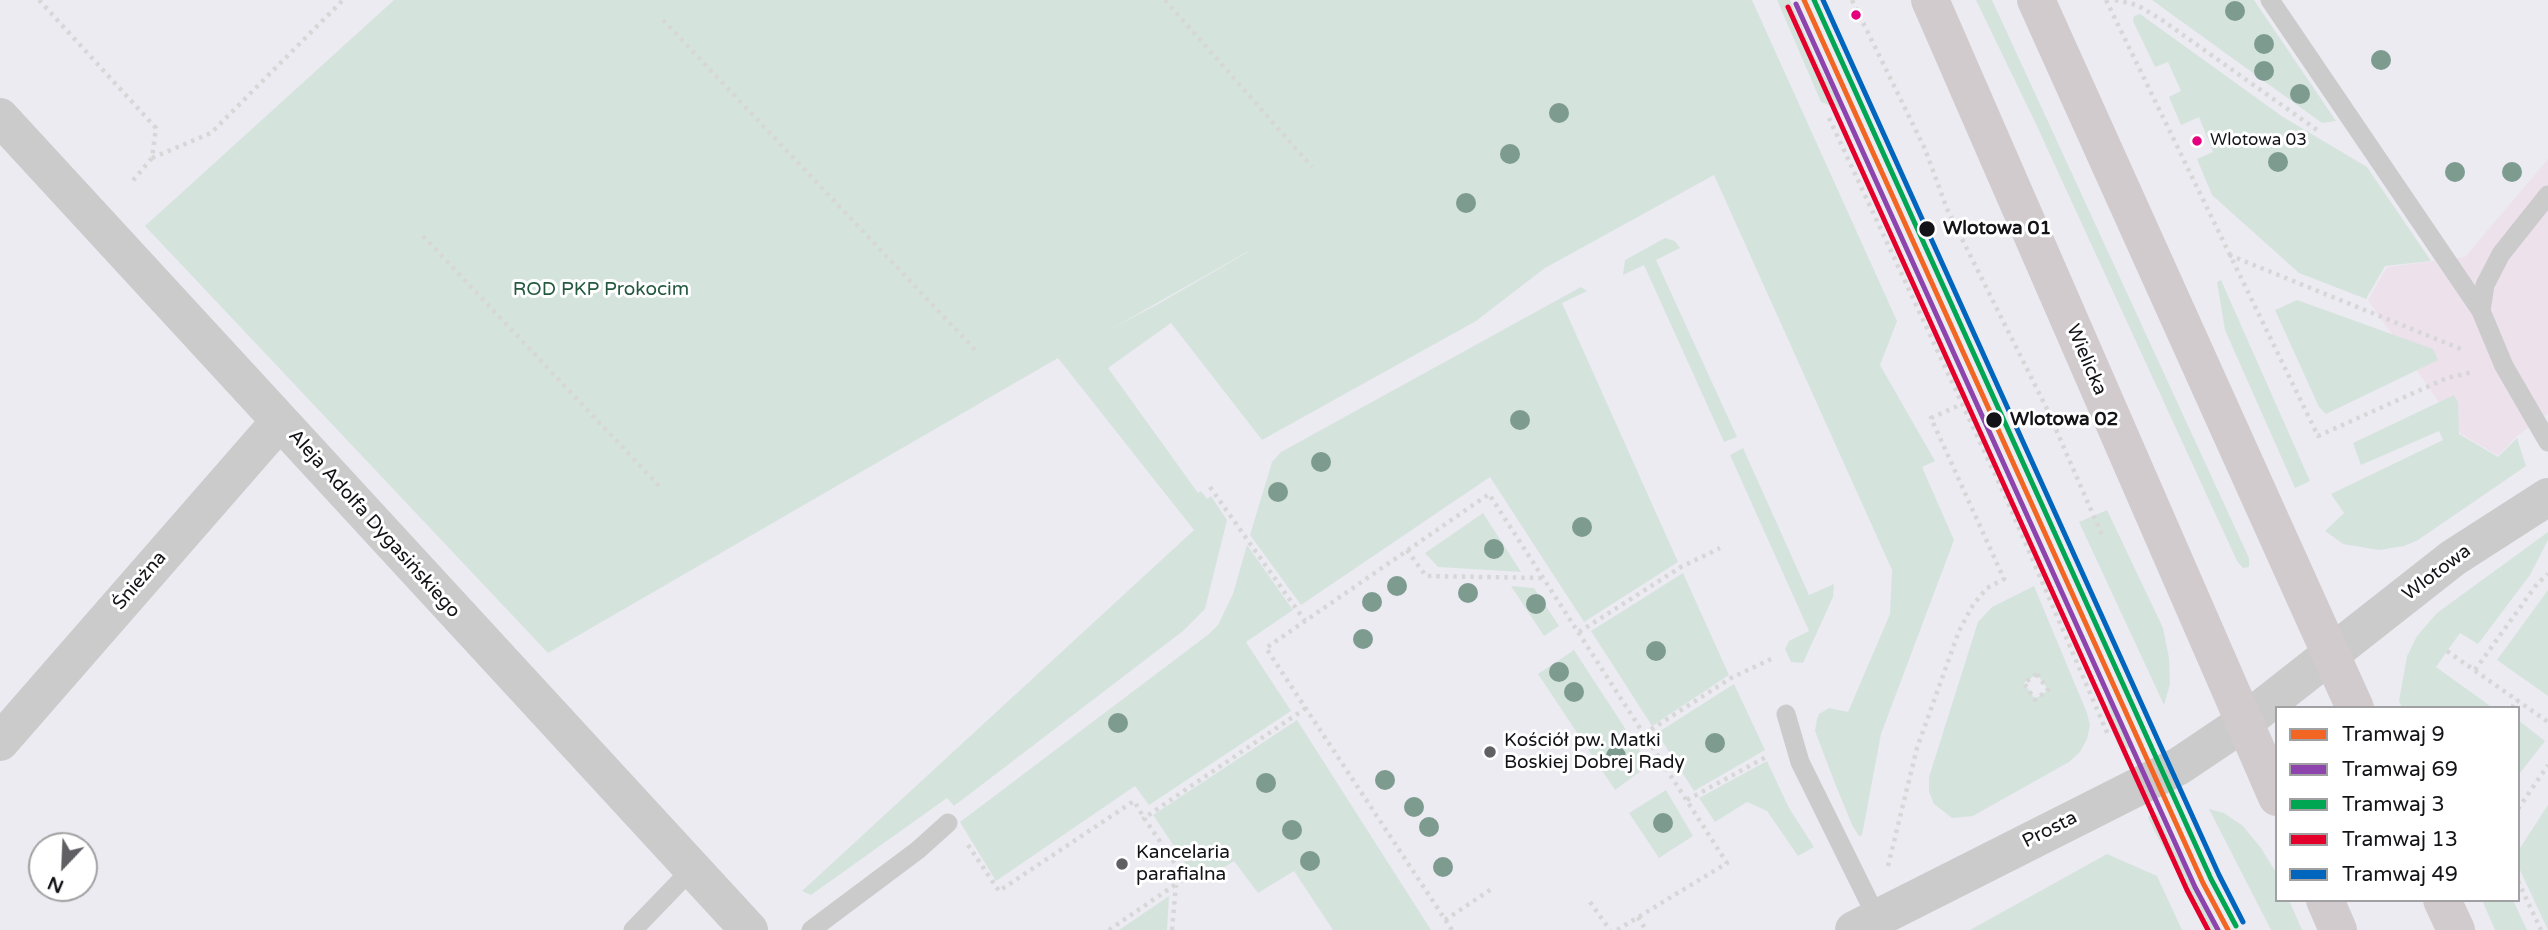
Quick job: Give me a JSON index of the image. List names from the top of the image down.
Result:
{
  "streets": {
    "main road": ["Wielicka"],
    "street": [
      "Aleja Adolfa Dygasińskiego",
      "Wlotowa",
      "Śnieżna",
      "Prosta"
    ]
  },
  "crossings": [
    ["Wielicka", "Wlotowa"],
    ["Wielicka", "Prosta"],
    ["Aleja Adolfa Dygasińskiego", "Śnieżna"],
    ["Wlotowa", "Prosta"]
  ],
  "parks": ["ROD PKP Prokocim"],
  "places": [
    "Wlotowa 03",
    "Wlotowa 01",
    "Wlotowa 02",
    "Kościół pw. Matki Boskiej Dobrej Rady",
    "Kancelaria parafialna"
  ],
  "lines": [
    "tram line 9",
    "tram line 3",
    "tram line 49",
    "tram line 69",
    "tram line 13"
  ],
  "legend": [
    "Tramwaj 9",
    "Tramwaj 69",
    "Tramwaj 3",
    "Tramwaj 13",
    "Tramwaj 49"
  ],
  "north": "bottom left"
}
